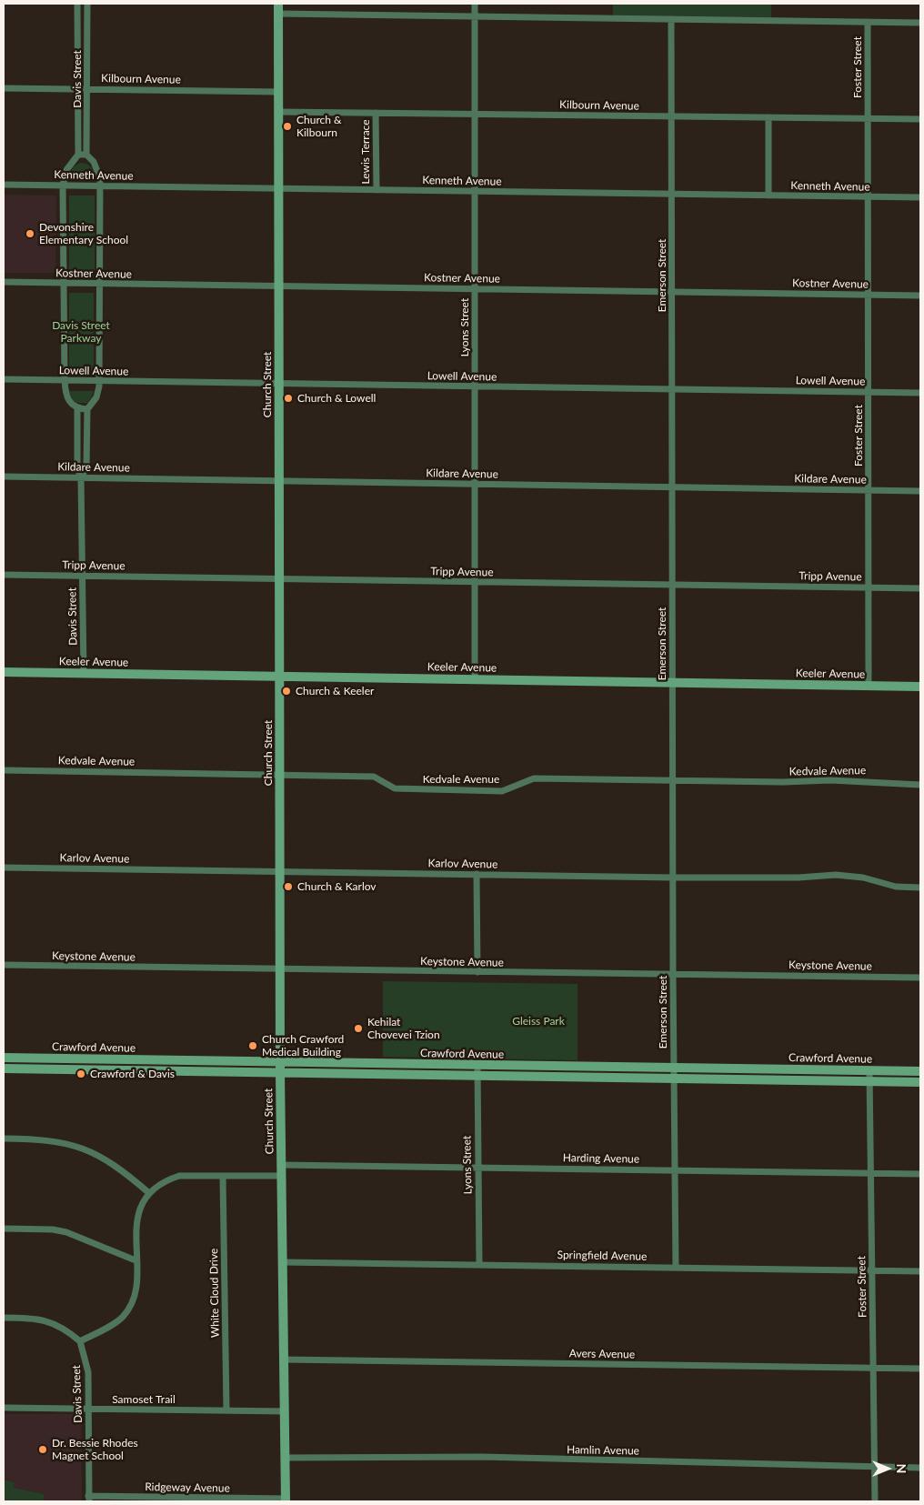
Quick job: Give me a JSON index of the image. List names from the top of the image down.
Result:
{
  "streets": {
    "street": [
      "Foster Street",
      "Davis Street",
      "Kilbourn Avenue",
      "Lewis Terrace",
      "Kenneth Avenue",
      "Kostner Avenue",
      "Emerson Street",
      "Lyons Street",
      "Lowell Avenue",
      "Church Street",
      "Kildare Avenue",
      "Tripp Avenue",
      "Keeler Avenue",
      "Kedvale Avenue",
      "Karlov Avenue",
      "Keystone Avenue",
      "Crawford Avenue",
      "Harding Avenue",
      "Springfield Avenue",
      "White Cloud Drive",
      "Avers Avenue",
      "Samoset Trail",
      "Hamlin Avenue",
      "Ridgeway Avenue"
    ]
  },
  "crossings": [
    ["Foster Street", "Kilbourn Avenue"],
    ["Foster Street", "Kenneth Avenue"],
    ["Foster Street", "Kostner Avenue"],
    ["Foster Street", "Lowell Avenue"],
    ["Foster Street", "Kildare Avenue"],
    ["Foster Street", "Tripp Avenue"],
    ["Foster Street", "Keeler Avenue"],
    ["Foster Street", "Crawford Avenue"],
    ["Foster Street", "Harding Avenue"],
    ["Foster Street", "Springfield Avenue"],
    ["Foster Street", "Avers Avenue"],
    ["Foster Street", "Hamlin Avenue"],
    ["Davis Street", "Kilbourn Avenue"],
    ["Davis Street", "Kenneth Avenue"],
    ["Davis Street", "Kostner Avenue"],
    ["Davis Street", "Lowell Avenue"],
    ["Davis Street", "Kildare Avenue"],
    ["Davis Street", "Tripp Avenue"],
    ["Davis Street", "Keeler Avenue"],
    ["Davis Street", "Samoset Trail"],
    ["Davis Street", "Ridgeway Avenue"],
    ["Kilbourn Avenue", "Lewis Terrace"],
    ["Kilbourn Avenue", "Emerson Street"],
    ["Kilbourn Avenue", "Lyons Street"],
    ["Kilbourn Avenue", "Church Street"],
    ["Lewis Terrace", "Kenneth Avenue"],
    ["Kenneth Avenue", "Emerson Street"],
    ["Kenneth Avenue", "Lyons Street"],
    ["Kenneth Avenue", "Church Street"],
    ["Kostner Avenue", "Emerson Street"],
    ["Kostner Avenue", "Lyons Street"],
    ["Kostner Avenue", "Church Street"],
    ["Emerson Street", "Lowell Avenue"],
    ["Emerson Street", "Kildare Avenue"],
    ["Emerson Street", "Tripp Avenue"],
    ["Emerson Street", "Keeler Avenue"],
    ["Emerson Street", "Kedvale Avenue"],
    ["Emerson Street", "Karlov Avenue"],
    ["Emerson Street", "Keystone Avenue"],
    ["Emerson Street", "Crawford Avenue"],
    ["Emerson Street", "Harding Avenue"],
    ["Emerson Street", "Springfield Avenue"],
    ["Lyons Street", "Lowell Avenue"],
    ["Lyons Street", "Kildare Avenue"],
    ["Lyons Street", "Tripp Avenue"],
    ["Lyons Street", "Keeler Avenue"],
    ["Lyons Street", "Crawford Avenue"],
    ["Lyons Street", "Harding Avenue"],
    ["Lyons Street", "Springfield Avenue"],
    ["Lowell Avenue", "Church Street"],
    ["Church Street", "Kildare Avenue"],
    ["Church Street", "Tripp Avenue"],
    ["Church Street", "Keeler Avenue"],
    ["Church Street", "Kedvale Avenue"],
    ["Church Street", "Karlov Avenue"],
    ["Church Street", "Keystone Avenue"],
    ["Church Street", "Crawford Avenue"],
    ["Church Street", "Harding Avenue"],
    ["Church Street", "Springfield Avenue"],
    ["Church Street", "Avers Avenue"],
    ["Church Street", "Samoset Trail"],
    ["Church Street", "Hamlin Avenue"],
    ["Church Street", "Ridgeway Avenue"],
    ["White Cloud Drive", "Samoset Trail"]
  ],
  "parks": ["Davis Street Parkway", "Gleiss Park"],
  "places": [
    "Church & Kilbourn",
    "Devonshire Elementary School",
    "Church & Lowell",
    "Church & Keeler",
    "Church & Karlov",
    "Kehilat Chovevei Tzion",
    "Church Crawford Medical Building",
    "Crawford & Davis",
    "Dr. Bessie Rhodes Magnet School"
  ],
  "north": "right"
}
